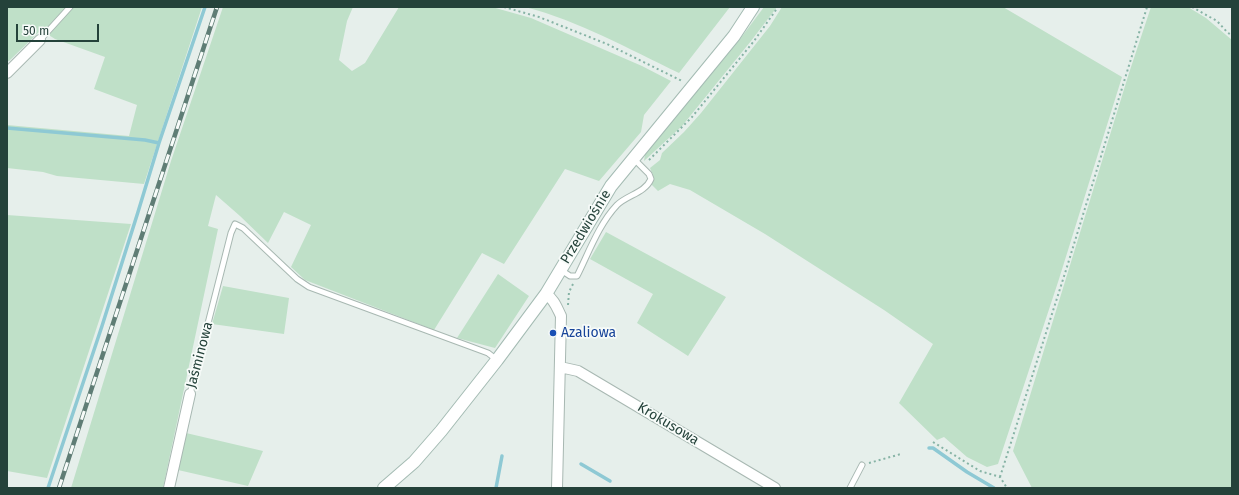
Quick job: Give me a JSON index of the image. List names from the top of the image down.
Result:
{
  "streets": {
    "street": ["Przedwiośnie", "Jaśminowa", "Krokusowa"]
  },
  "places": ["Azaliowa"],
  "scale_bar": "50 m"
}
